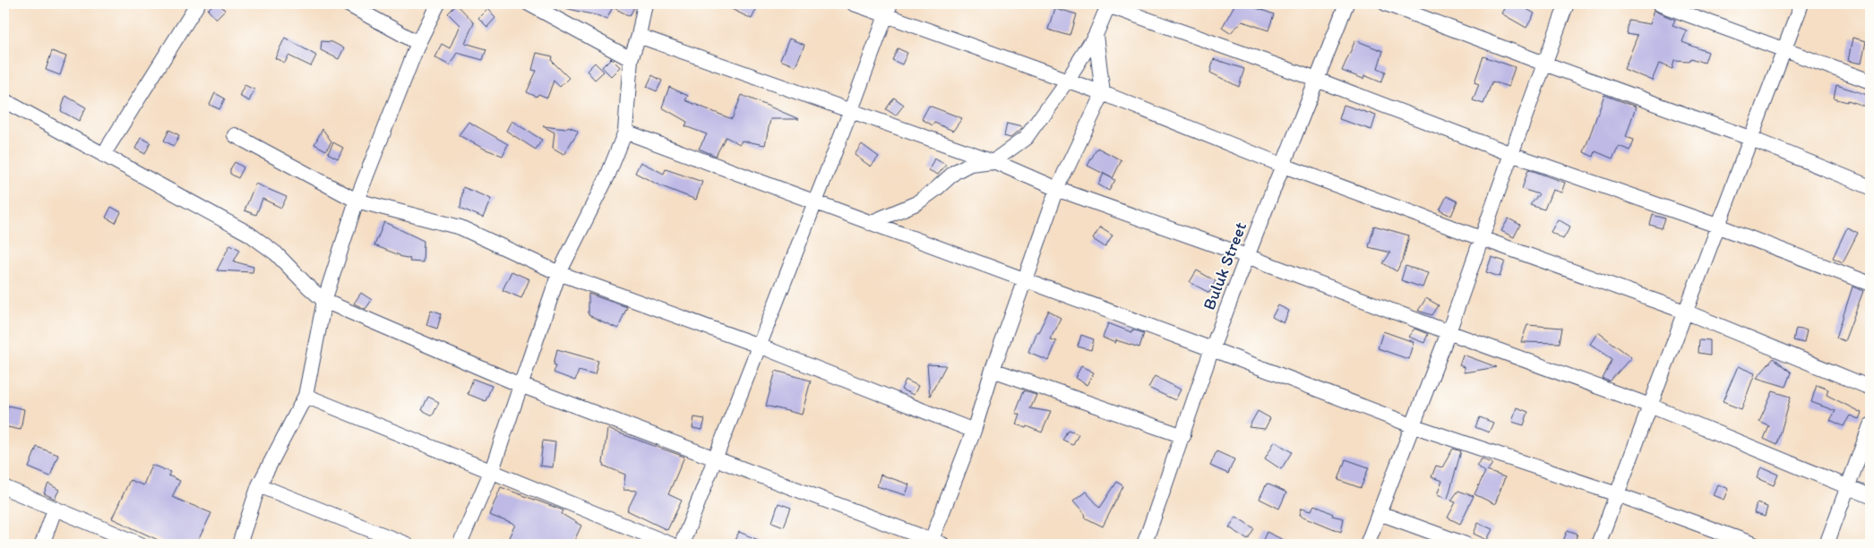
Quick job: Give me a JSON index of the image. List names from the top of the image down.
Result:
{
  "streets": {
    "street": ["Buluk Street"]
  }
}
